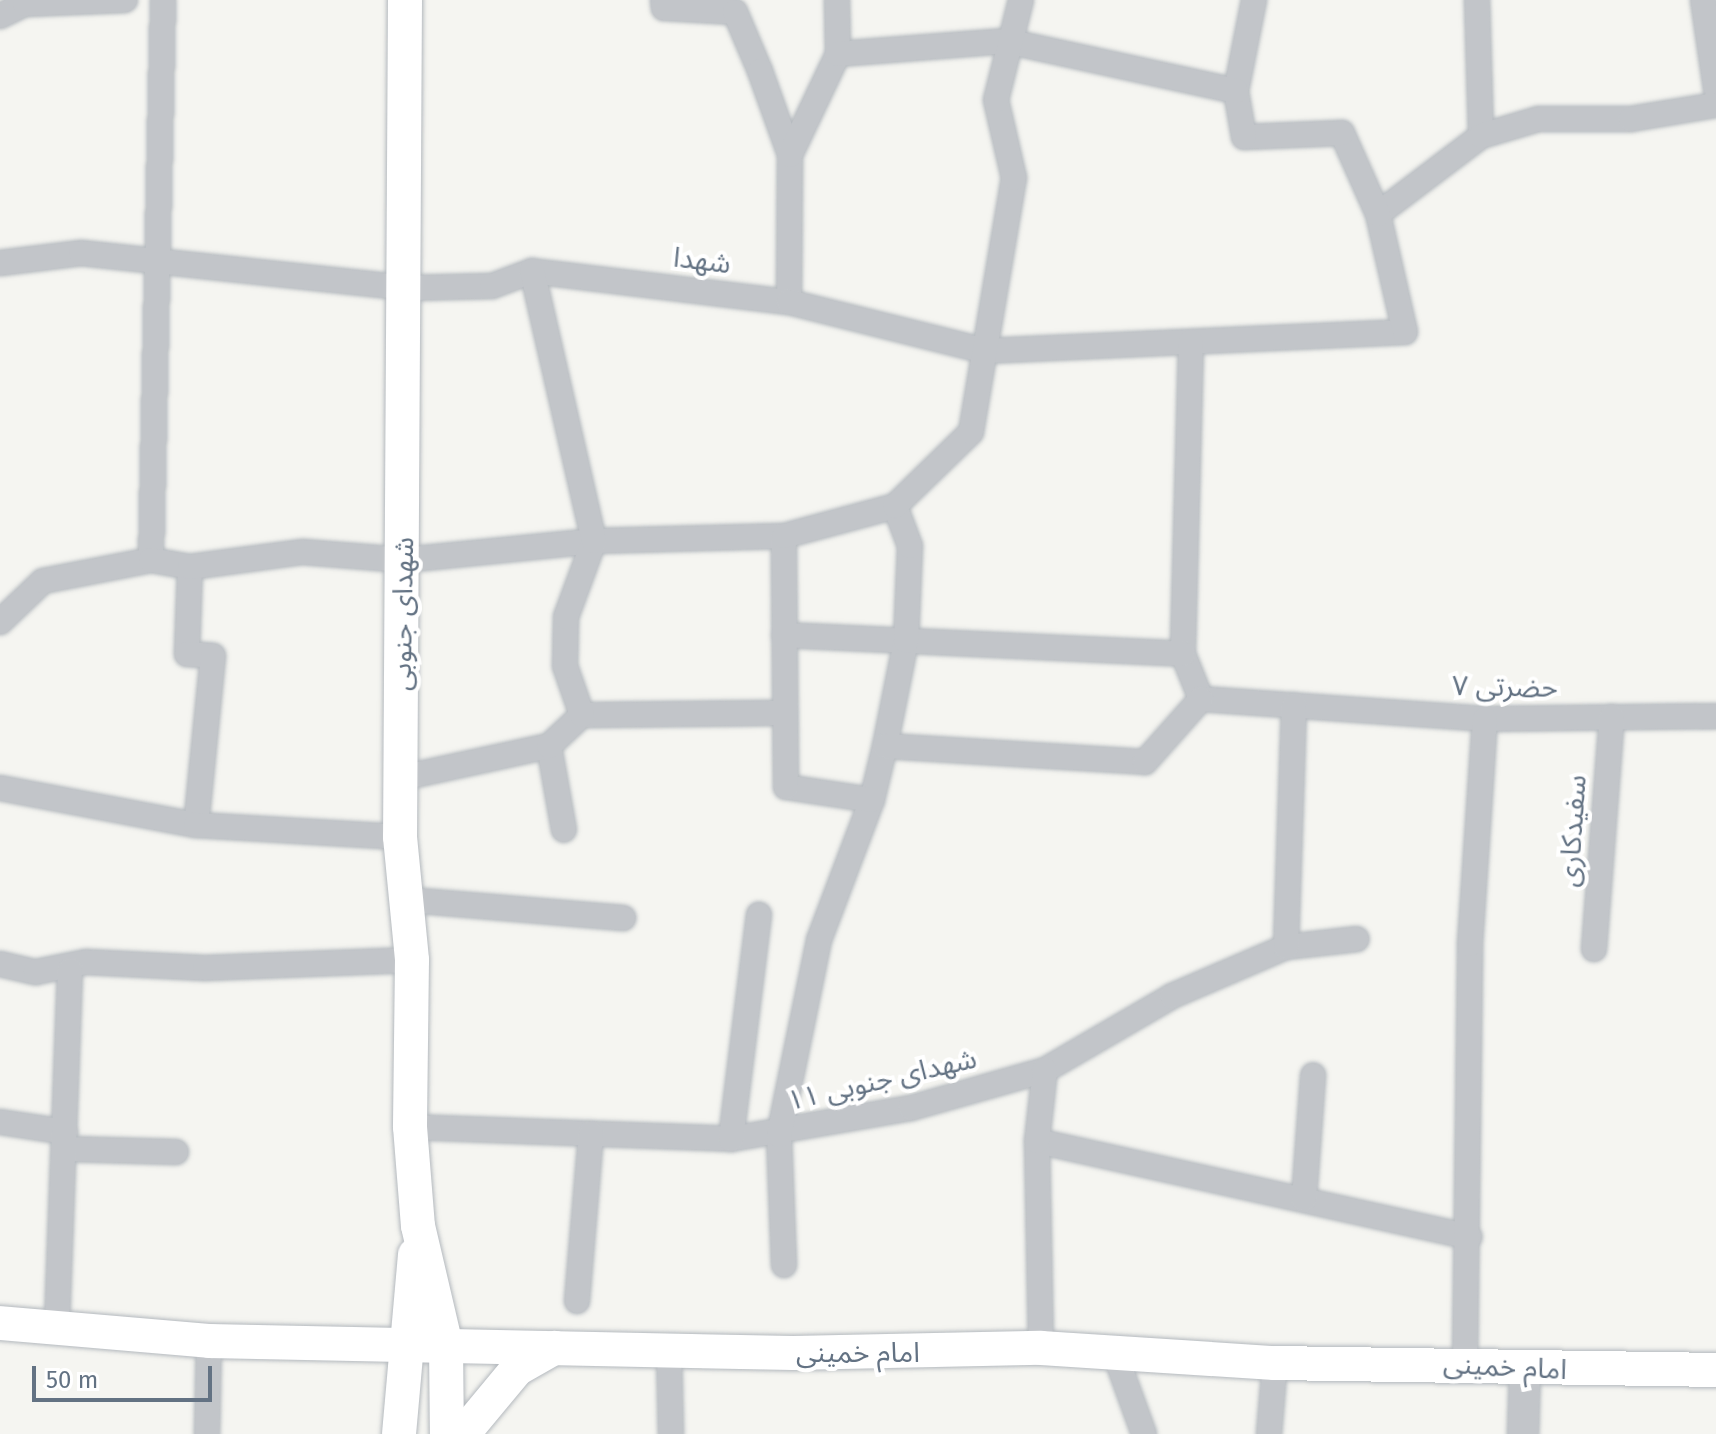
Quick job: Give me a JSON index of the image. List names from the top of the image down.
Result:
{
  "streets": {
    "main road": ["شهدای جنوبی", "امام خمینی"],
    "street": [
      "شهدا",
      "حضرتی ۷",
      "سفیدکاری",
      "۱۱ شهدای جنوبی"
    ]
  },
  "crossings": [
    ["شهدا", "شهدای جنوبی"],
    ["شهدای جنوبی", "۱۱ شهدای جنوبی"],
    ["شهدای جنوبی", "امام خمینی"],
    ["حضرتی ۷", "سفیدکاری"]
  ],
  "scale_bar": "50 m"
}
